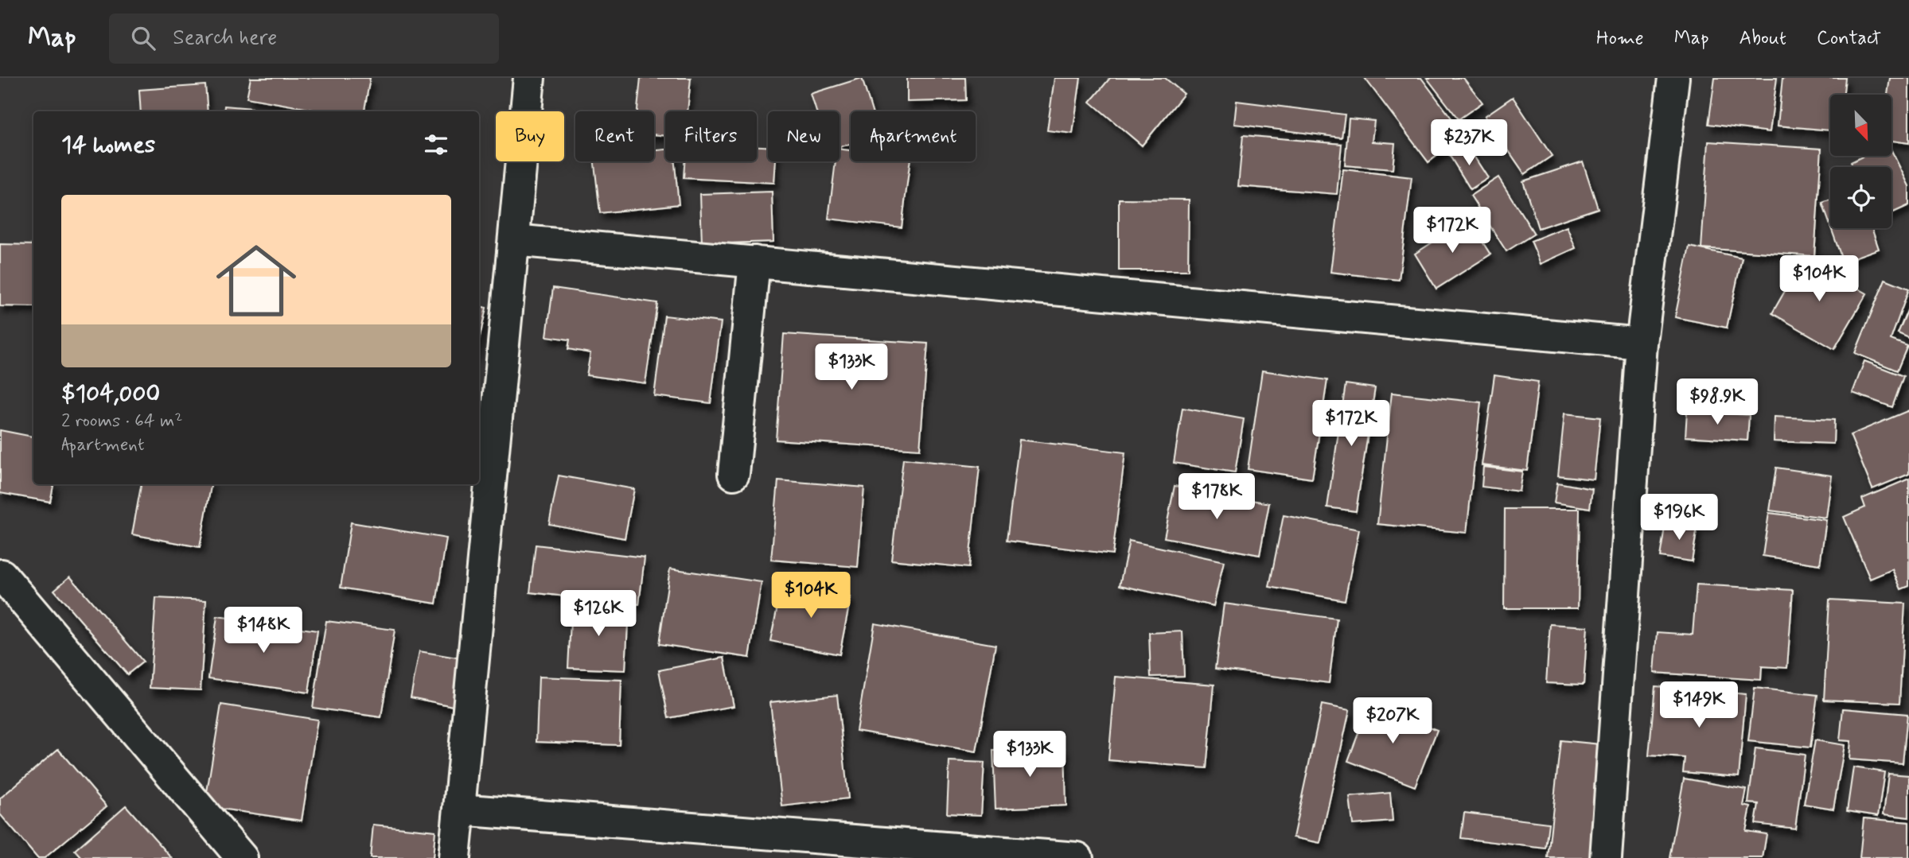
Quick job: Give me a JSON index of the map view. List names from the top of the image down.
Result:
{
  "north": "bottom right",
  "page": {
    "header": "Map",
    "search": "Search here",
    "nav": [
      "Home",
      "Map",
      "About",
      "Contact"
    ],
    "chip": [
      "Buy",
      "Rent",
      "Filters",
      "New",
      "Apartment"
    ],
    "heading": "14 homes",
    "price": [
      "$237K",
      "$172K",
      "$104K",
      "$133K",
      "$98.9K",
      "$172K",
      "$178K",
      "$196K",
      "$104K",
      "$126K",
      "$148K",
      "$149K",
      "$207K",
      "$133K"
    ],
    "list": [
      {
        "name": "$104,000",
        "note": "2 rooms · 64 m² · Apartment"
      }
    ]
  }
}
